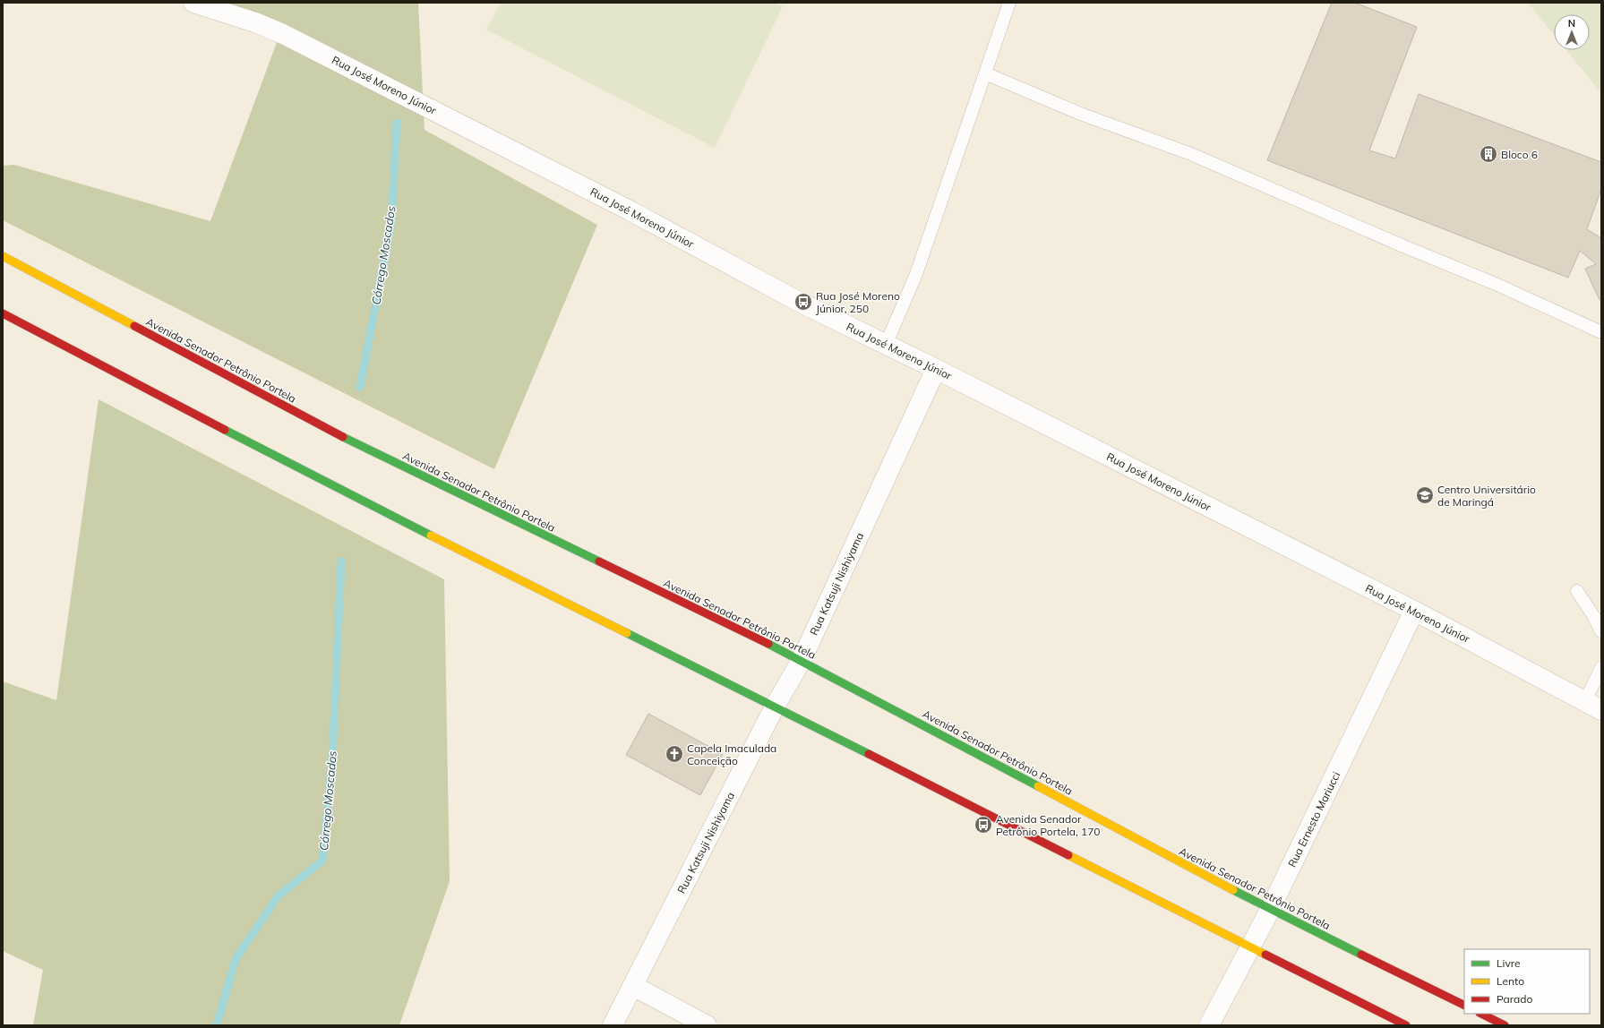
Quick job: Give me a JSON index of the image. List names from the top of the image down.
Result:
{
  "streets": {
    "main road": ["Avenida Senador Petrônio Portela"],
    "street": ["Rua José Moreno Júnior", "Rua Katsuji Nishiyama", "Rua Ernesto Mariucci"]
  },
  "crossings": [
    ["Rua José Moreno Júnior", "Rua Katsuji Nishiyama"],
    ["Rua José Moreno Júnior", "Rua Ernesto Mariucci"],
    ["Avenida Senador Petrônio Portela", "Rua Katsuji Nishiyama"],
    ["Avenida Senador Petrônio Portela", "Rua Ernesto Mariucci"]
  ],
  "water": ["Córrego Moscados"],
  "places": {
    "building": ["Bloco 6"],
    "bus stop": ["Rua José Moreno Júnior, 250", "Avenida Senador Petrônio Portela, 170"],
    "school or university": ["Centro Universitário de Maringá"],
    "church": ["Capela Imaculada Conceição"]
  },
  "legend": ["Livre", "Lento", "Parado"],
  "north": "top"
}
